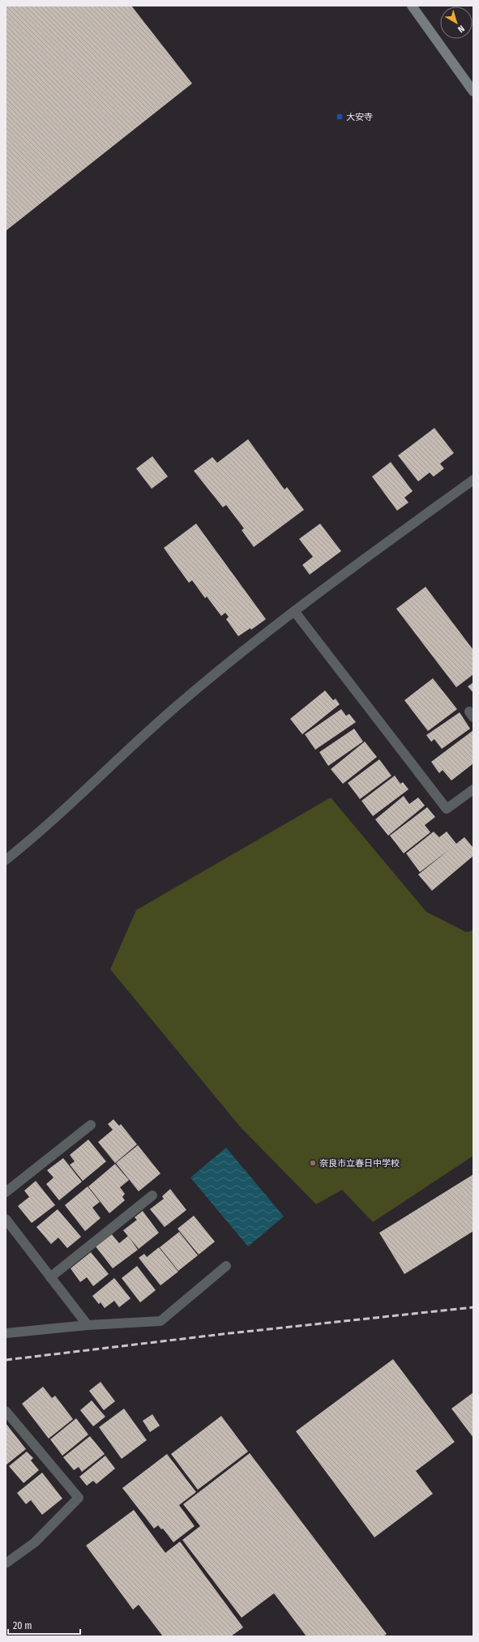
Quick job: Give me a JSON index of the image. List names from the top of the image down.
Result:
{
  "places": {
    "transit": ["大安寺"],
    "other": ["奈良市立春日中学校"]
  },
  "scale_bar": "20 m",
  "north": "bottom right"
}
